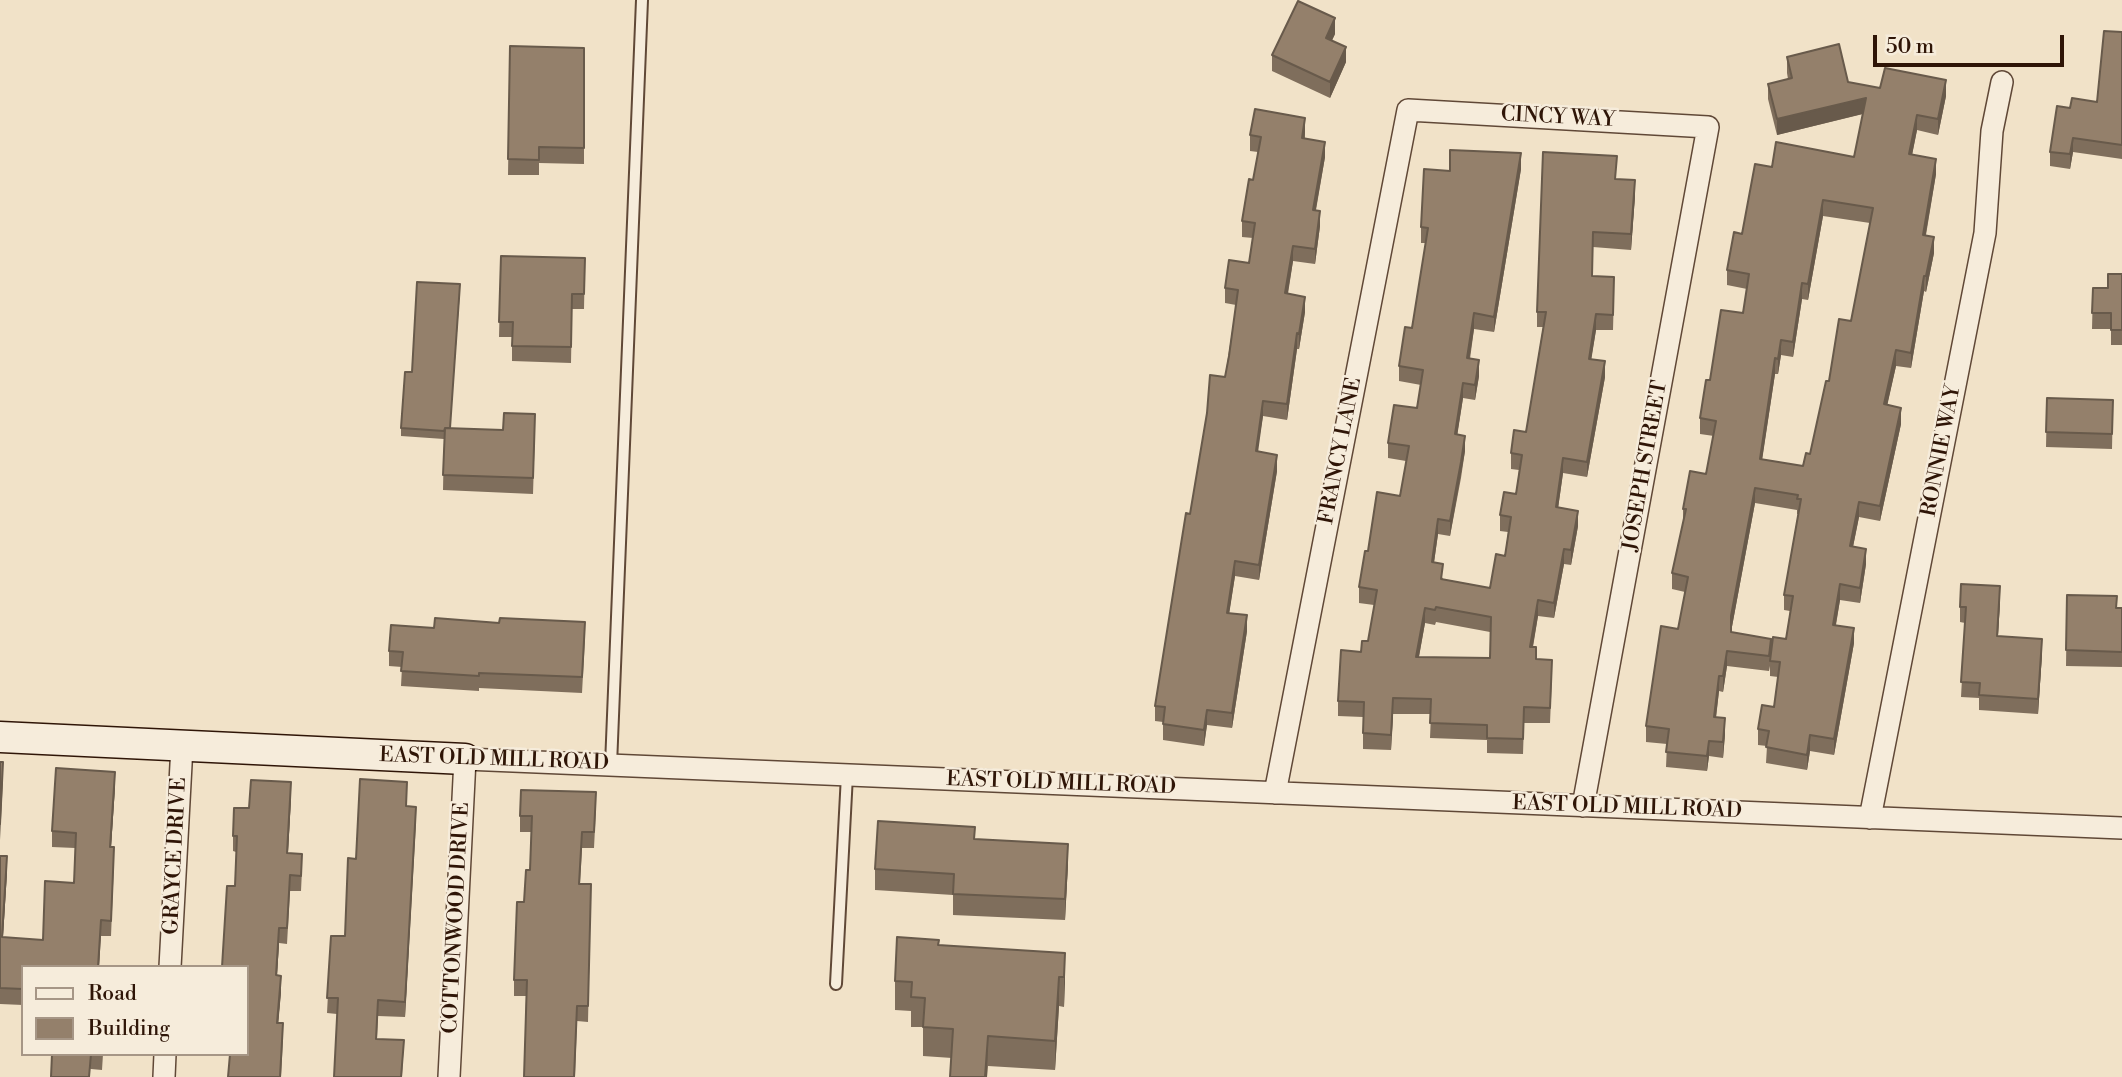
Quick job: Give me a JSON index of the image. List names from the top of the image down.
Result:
{
  "streets": {
    "street": [
      "CINCY WAY",
      "FRANCY LANE",
      "RONNIE WAY",
      "JOSEPH STREET",
      "EAST OLD MILL ROAD",
      "GRAYCE DRIVE",
      "COTTONWOOD DRIVE"
    ]
  },
  "crossings": [
    ["CINCY WAY", "FRANCY LANE"],
    ["CINCY WAY", "JOSEPH STREET"],
    ["FRANCY LANE", "EAST OLD MILL ROAD"],
    ["RONNIE WAY", "EAST OLD MILL ROAD"],
    ["JOSEPH STREET", "EAST OLD MILL ROAD"],
    ["EAST OLD MILL ROAD", "GRAYCE DRIVE"],
    ["EAST OLD MILL ROAD", "COTTONWOOD DRIVE"]
  ],
  "legend": ["Road", "Building"],
  "scale_bar": "50 m"
}
